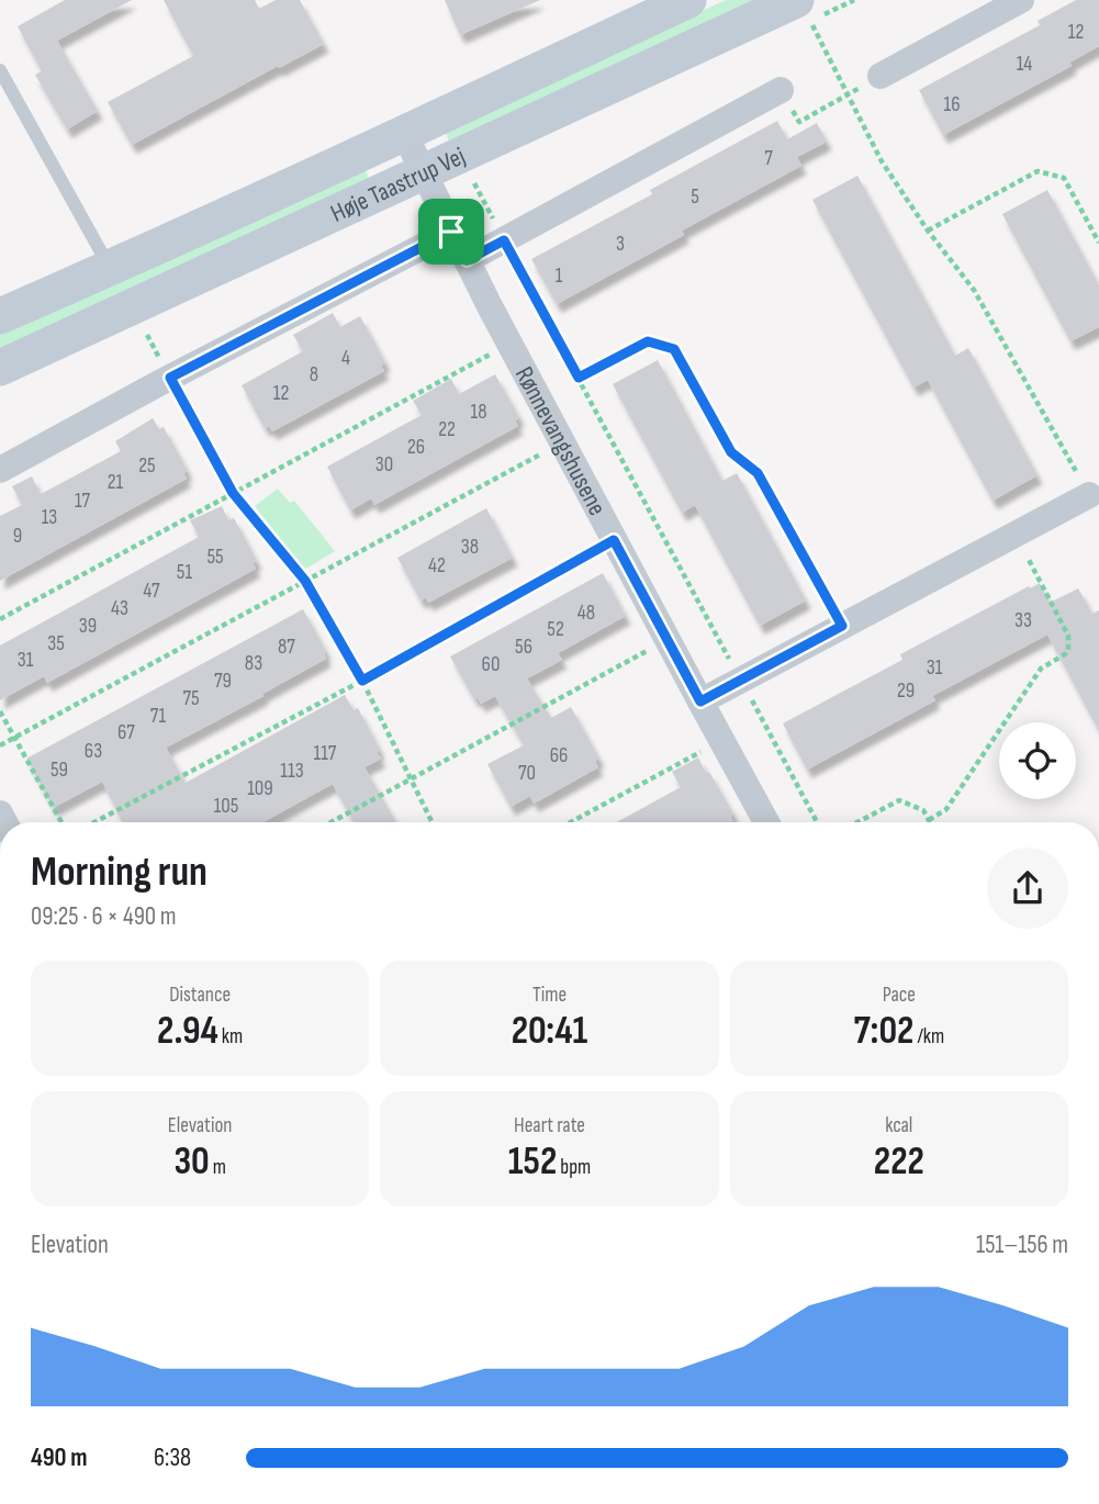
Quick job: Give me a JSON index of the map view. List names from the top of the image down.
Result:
{
  "streets": {
    "street": ["Høje Taastrup Vej", "Rønnevangshusene"]
  },
  "crossings": [
    ["Høje Taastrup Vej", "Rønnevangshusene"]
  ],
  "house_numbers": [
    "12",
    "14",
    "16",
    "7",
    "5",
    "3",
    "1",
    "4",
    "8",
    "12",
    "18",
    "22",
    "26",
    "30",
    "25",
    "21",
    "17",
    "13",
    "9",
    "38",
    "55",
    "42",
    "51",
    "47",
    "43",
    "48",
    "33",
    "39",
    "52",
    "35",
    "87",
    "56",
    "31",
    "83",
    "60",
    "31",
    "79",
    "29",
    "75",
    "71",
    "67",
    "63",
    "117",
    "66",
    "59",
    "113",
    "70",
    "109",
    "105"
  ],
  "page": {
    "heading": ["Morning run", "09:25 · 6 × 490 m"],
    "stats": [
      ["Distance", "2.94 km"],
      ["Time", "20:41"],
      ["Pace", "7:02 /km"],
      ["Elevation", "30 m"],
      ["Heart rate", "152 bpm"],
      ["kcal", "222"]
    ],
    "chart": ["Elevation", "151–156 m"],
    "list": [
      {
        "name": "490 m",
        "note": "6:38"
      }
    ]
  }
}
